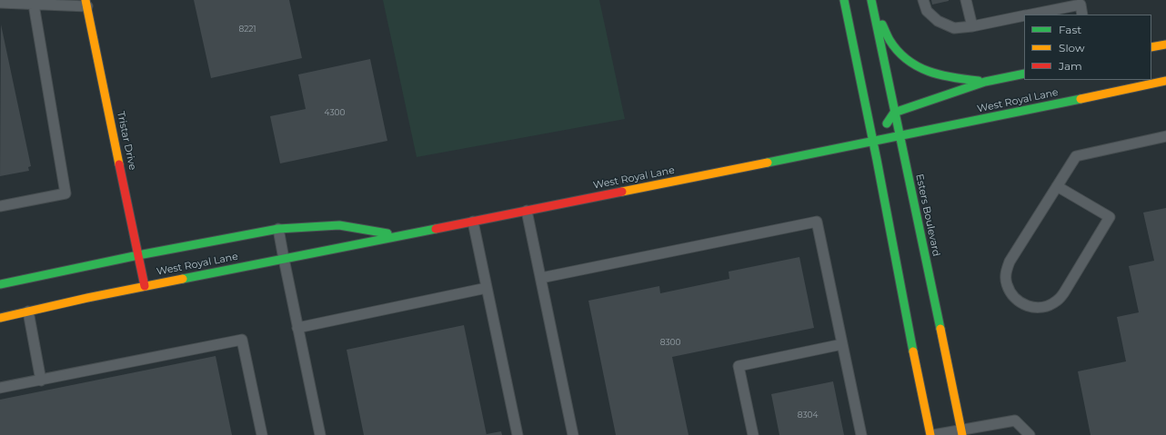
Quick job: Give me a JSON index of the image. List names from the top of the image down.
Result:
{
  "streets": {
    "main road": ["West Royal Lane", "Tristar Drive", "Esters Boulevard"]
  },
  "crossings": [
    ["West Royal Lane", "Tristar Drive"],
    ["West Royal Lane", "Esters Boulevard"]
  ],
  "house_numbers": [
    "8221",
    "4300",
    "8300",
    "8304"
  ],
  "legend": ["Fast", "Slow", "Jam"]
}
